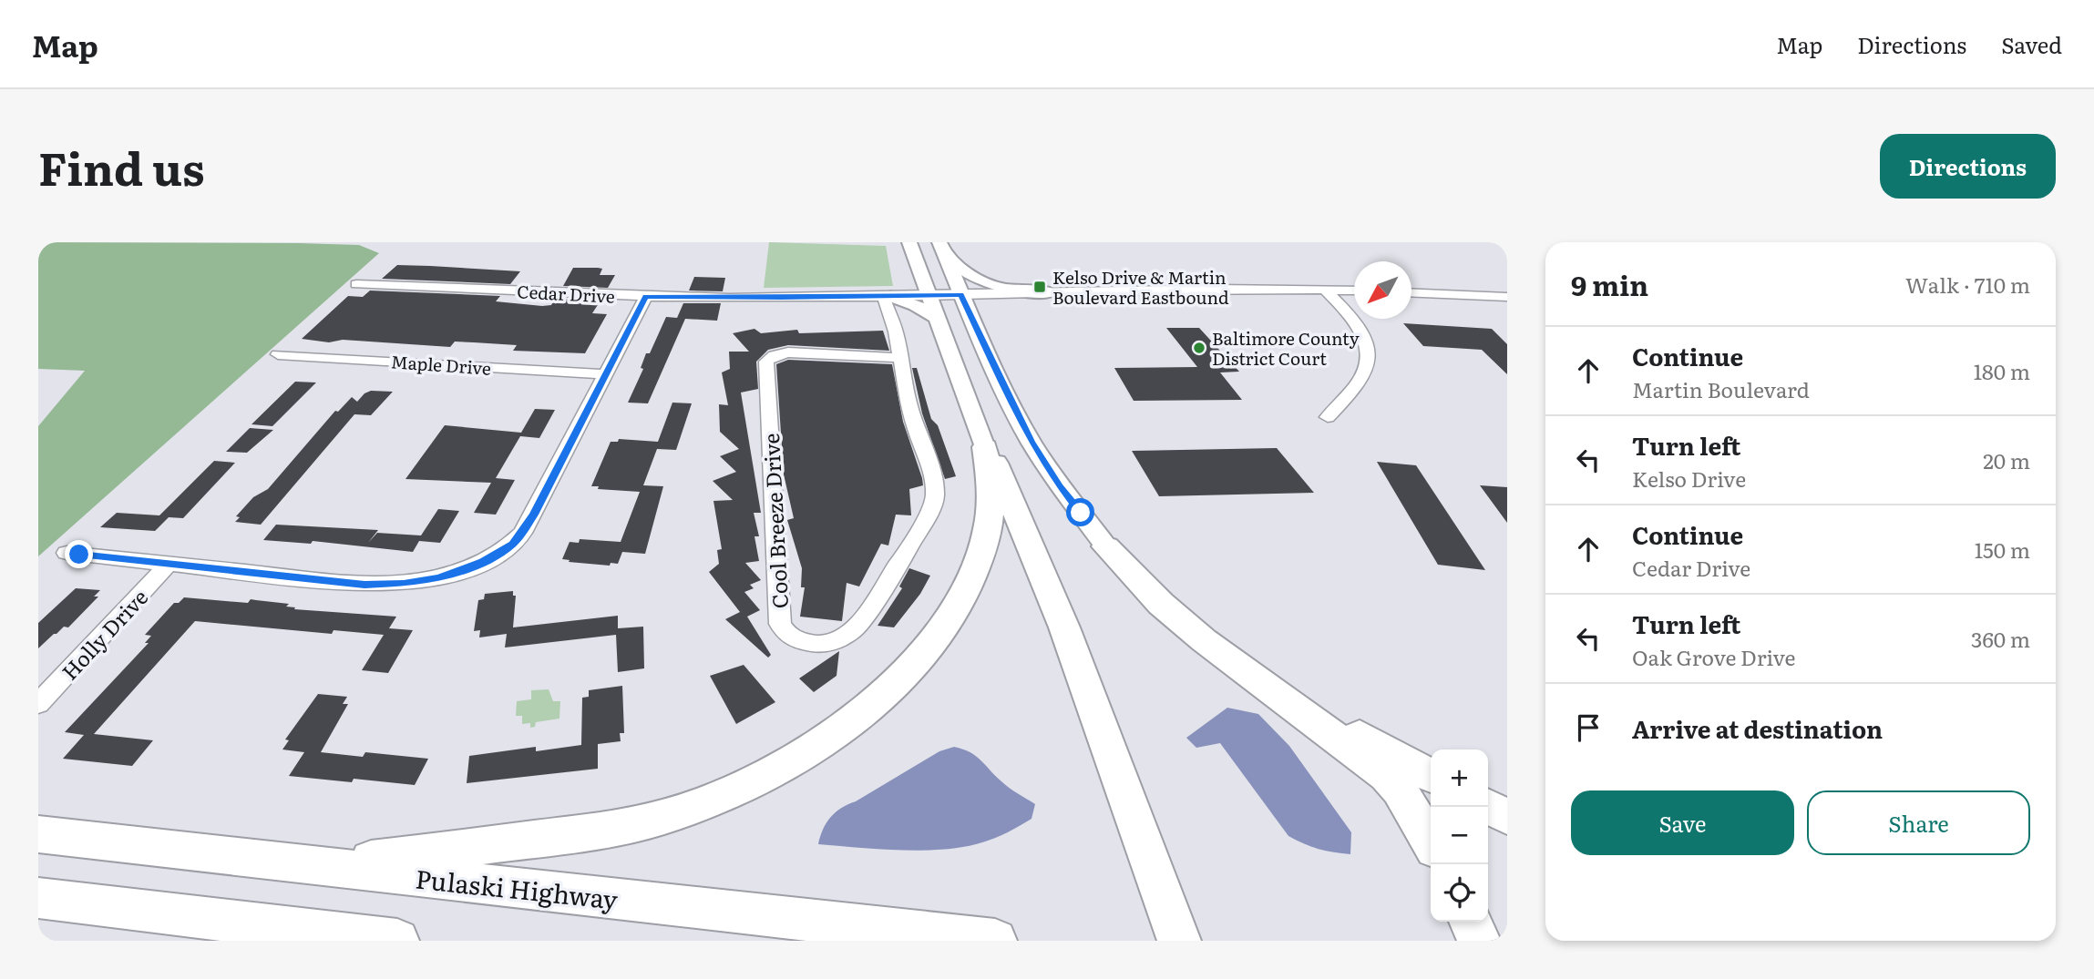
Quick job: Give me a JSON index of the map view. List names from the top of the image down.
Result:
{
  "streets": {
    "highway": ["Pulaski Highway"],
    "street": [
      "Cedar Drive",
      "Maple Drive",
      "Cool Breeze Drive",
      "Holly Drive"
    ]
  },
  "crossings": [
    ["Cedar Drive", "Cool Breeze Drive"]
  ],
  "places": {
    "transit": ["Kelso Drive & Martin Boulevard Eastbound"],
    "other": ["Baltimore County District Court"]
  },
  "north": "bottom left",
  "page": {
    "header": "Map",
    "nav": ["Map", "Directions", "Saved"],
    "title": "Find us",
    "buttons": [
      "Directions",
      ["Save", "Share"]
    ],
    "heading": ["9 min", "Walk · 710 m"],
    "list": [
      ["Continue", "Martin Boulevard", "180 m"],
      ["Turn left", "Kelso Drive", "20 m"],
      ["Continue", "Cedar Drive", "150 m"],
      ["Turn left", "Oak Grove Drive", "360 m"],
      "Arrive at destination"
    ],
    "map_buttons": ["+", "−"]
  }
}
